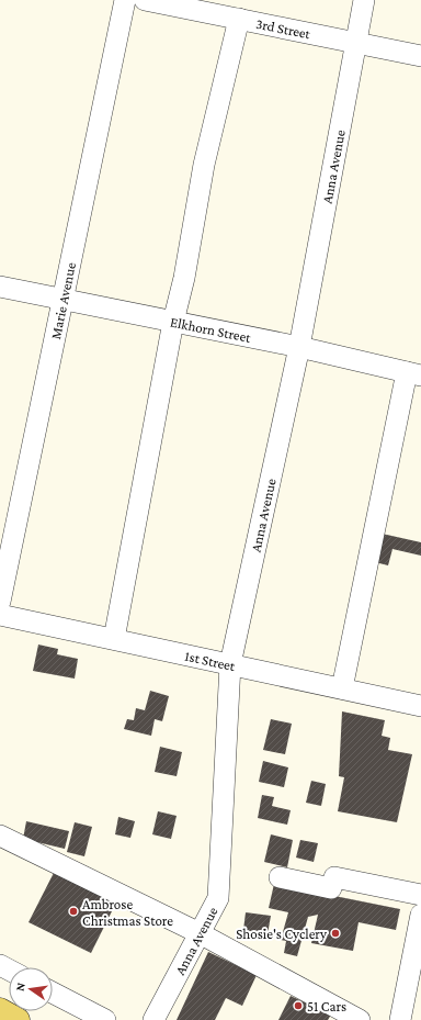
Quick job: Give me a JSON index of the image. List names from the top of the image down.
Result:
{
  "streets": {
    "street": [
      "3rd Street",
      "Anna Avenue",
      "Marie Avenue",
      "Elkhorn Street",
      "1st Street"
    ]
  },
  "crossings": [
    ["3rd Street", "Anna Avenue"],
    ["Anna Avenue", "Elkhorn Street"],
    ["Anna Avenue", "1st Street"],
    ["Marie Avenue", "Elkhorn Street"]
  ],
  "places": ["Ambrose Christmas Store", "Shosie's Cyclery", "51 Cars"],
  "north": "left"
}
